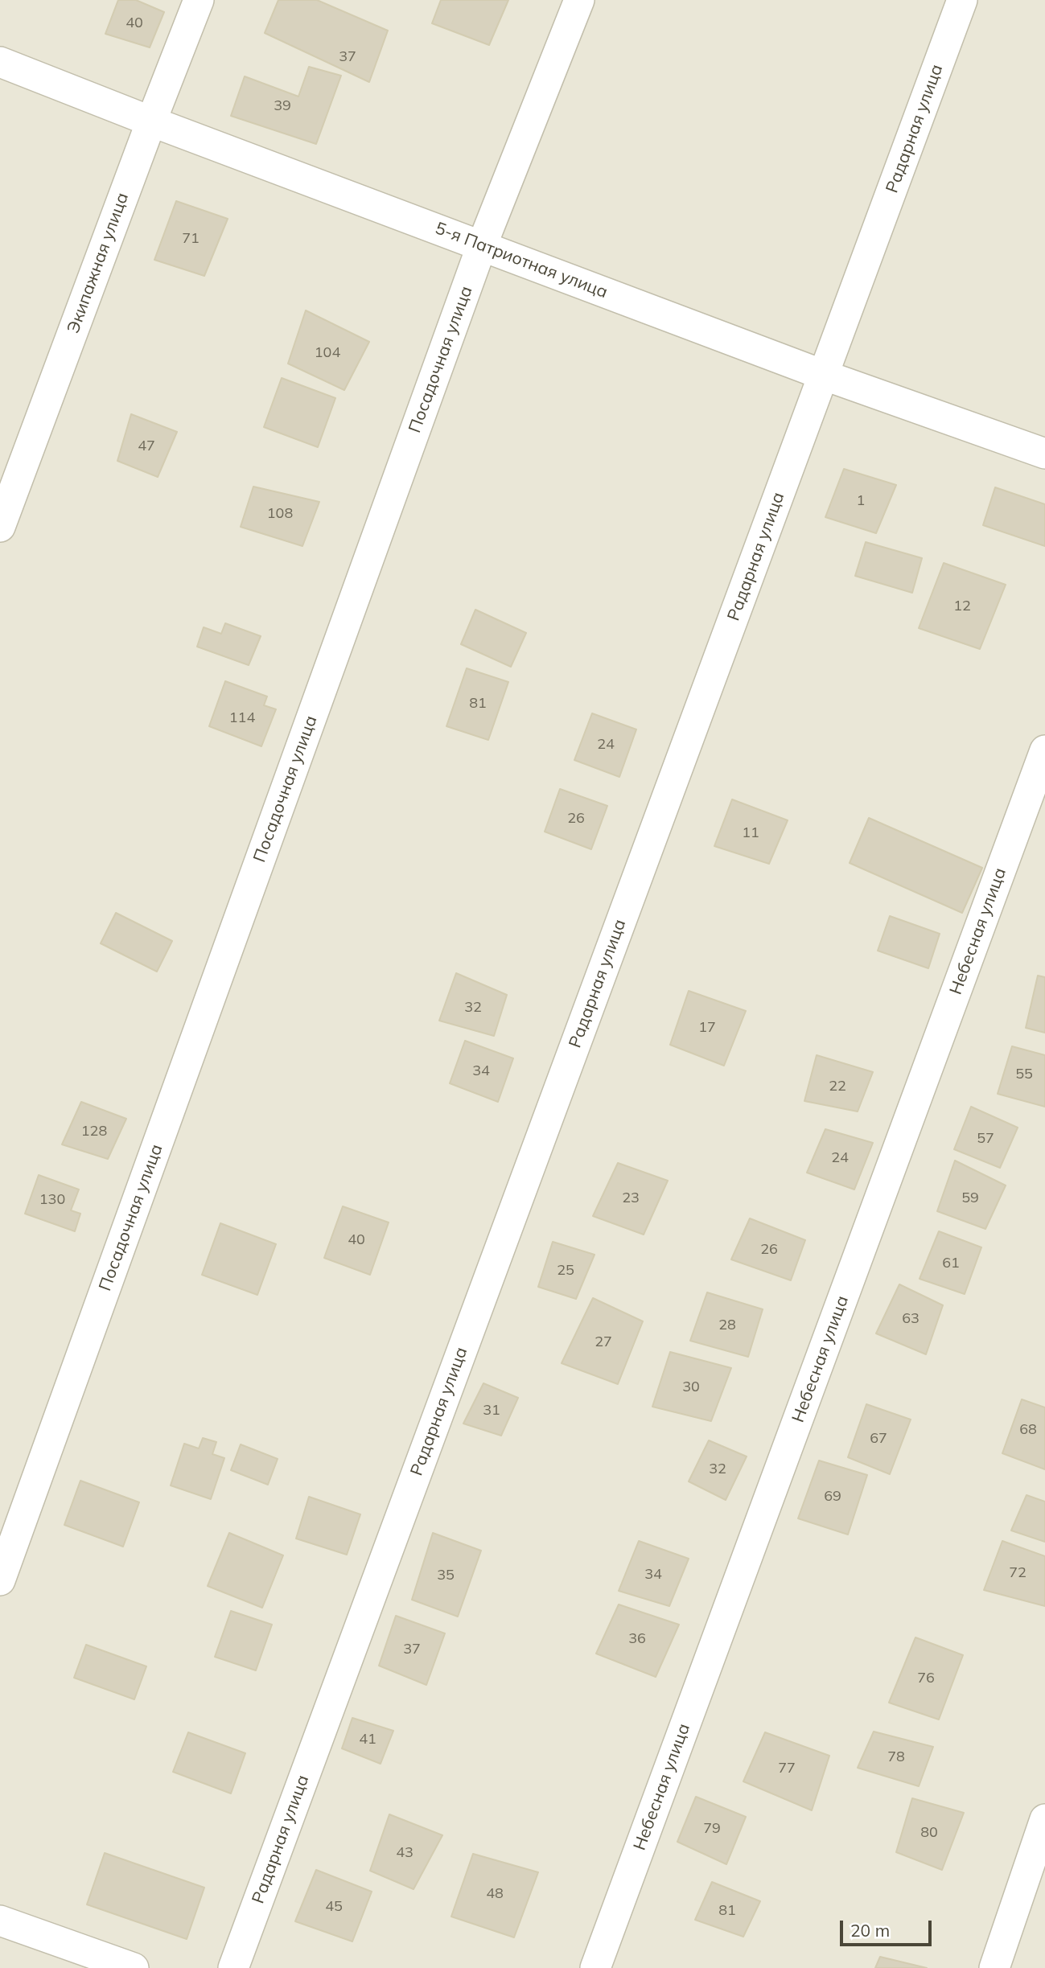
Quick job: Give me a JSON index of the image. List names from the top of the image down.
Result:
{
  "streets": {
    "street": [
      "Радарная улица",
      "5-я Патриотная улица",
      "Экипажная улица",
      "Посадочная улица",
      "Небесная улица"
    ]
  },
  "crossings": [
    ["Радарная улица", "5-я Патриотная улица"],
    ["5-я Патриотная улица", "Экипажная улица"],
    ["5-я Патриотная улица", "Посадочная улица"]
  ],
  "house_numbers": [
    "40",
    "37",
    "39",
    "71",
    "104",
    "47",
    "1",
    "108",
    "12",
    "81",
    "114",
    "24",
    "26",
    "11",
    "32",
    "17",
    "34",
    "55",
    "22",
    "128",
    "57",
    "24",
    "23",
    "59",
    "130",
    "40",
    "26",
    "61",
    "25",
    "63",
    "28",
    "27",
    "30",
    "31",
    "68",
    "67",
    "32",
    "69",
    "72",
    "34",
    "35",
    "36",
    "37",
    "76",
    "41",
    "78",
    "77",
    "79",
    "80",
    "43",
    "48",
    "45",
    "81"
  ],
  "scale_bar": "20 m"
}
